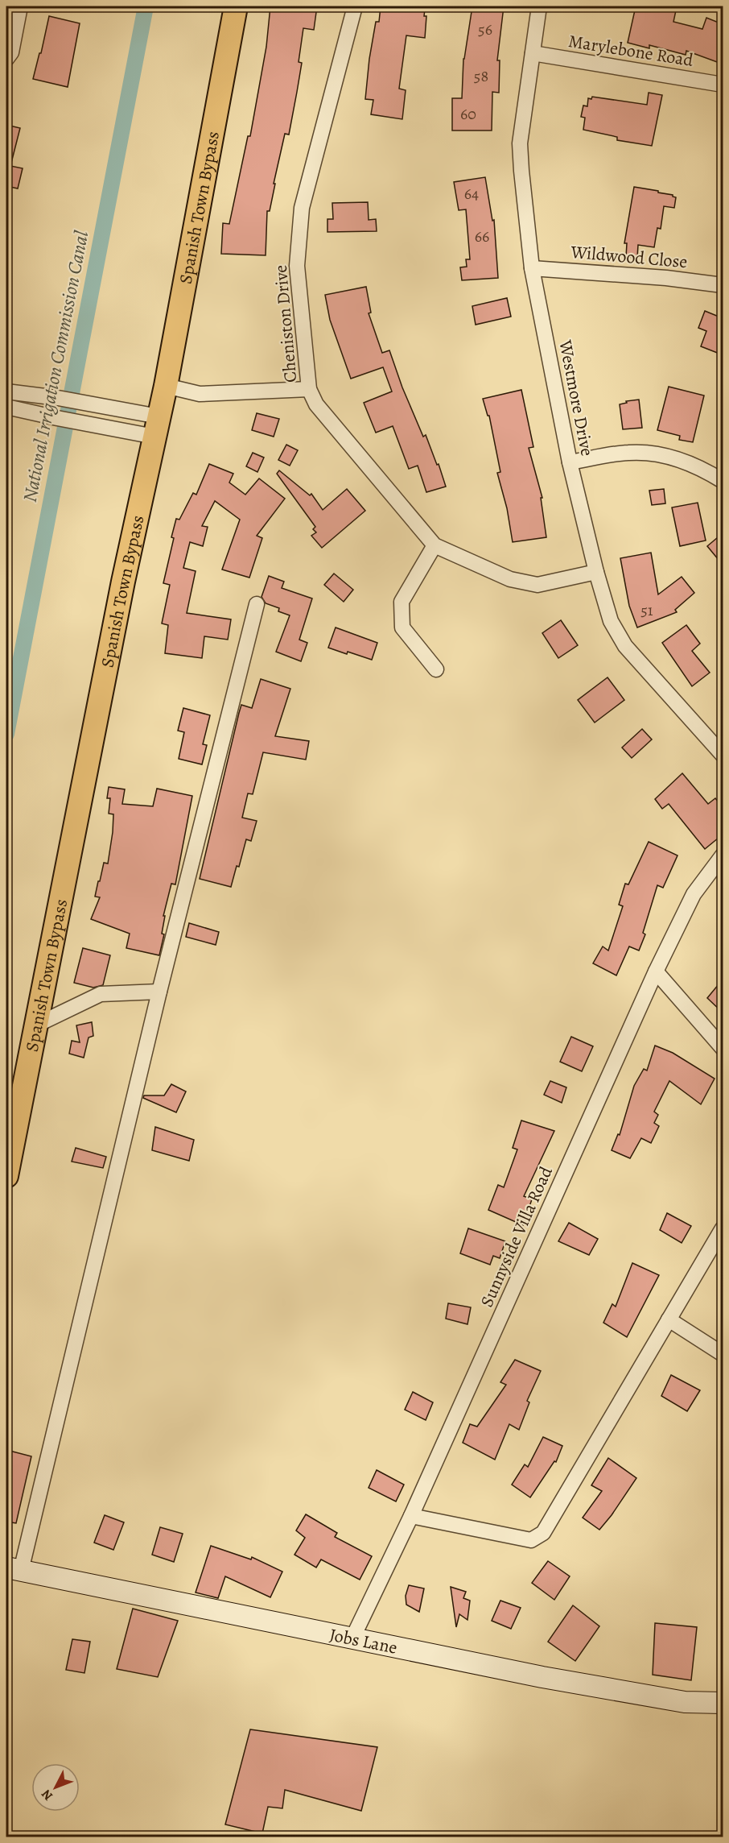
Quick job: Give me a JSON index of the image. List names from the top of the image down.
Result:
{
  "streets": {
    "main road": ["Spanish Town Bypass"],
    "street": [
      "Marylebone Road",
      "Wildwood Close",
      "Cheniston Drive",
      "Westmore Drive",
      "Sunnyside Villa Road",
      "Jobs Lane"
    ]
  },
  "crossings": [
    ["Marylebone Road", "Westmore Drive"],
    ["Wildwood Close", "Westmore Drive"],
    ["Cheniston Drive", "Westmore Drive"],
    ["Sunnyside Villa Road", "Jobs Lane"]
  ],
  "water": ["National Irrigation Commission Canal"],
  "house_numbers": [
    "56",
    "58",
    "60",
    "64",
    "66",
    "51"
  ],
  "north": "bottom left"
}
